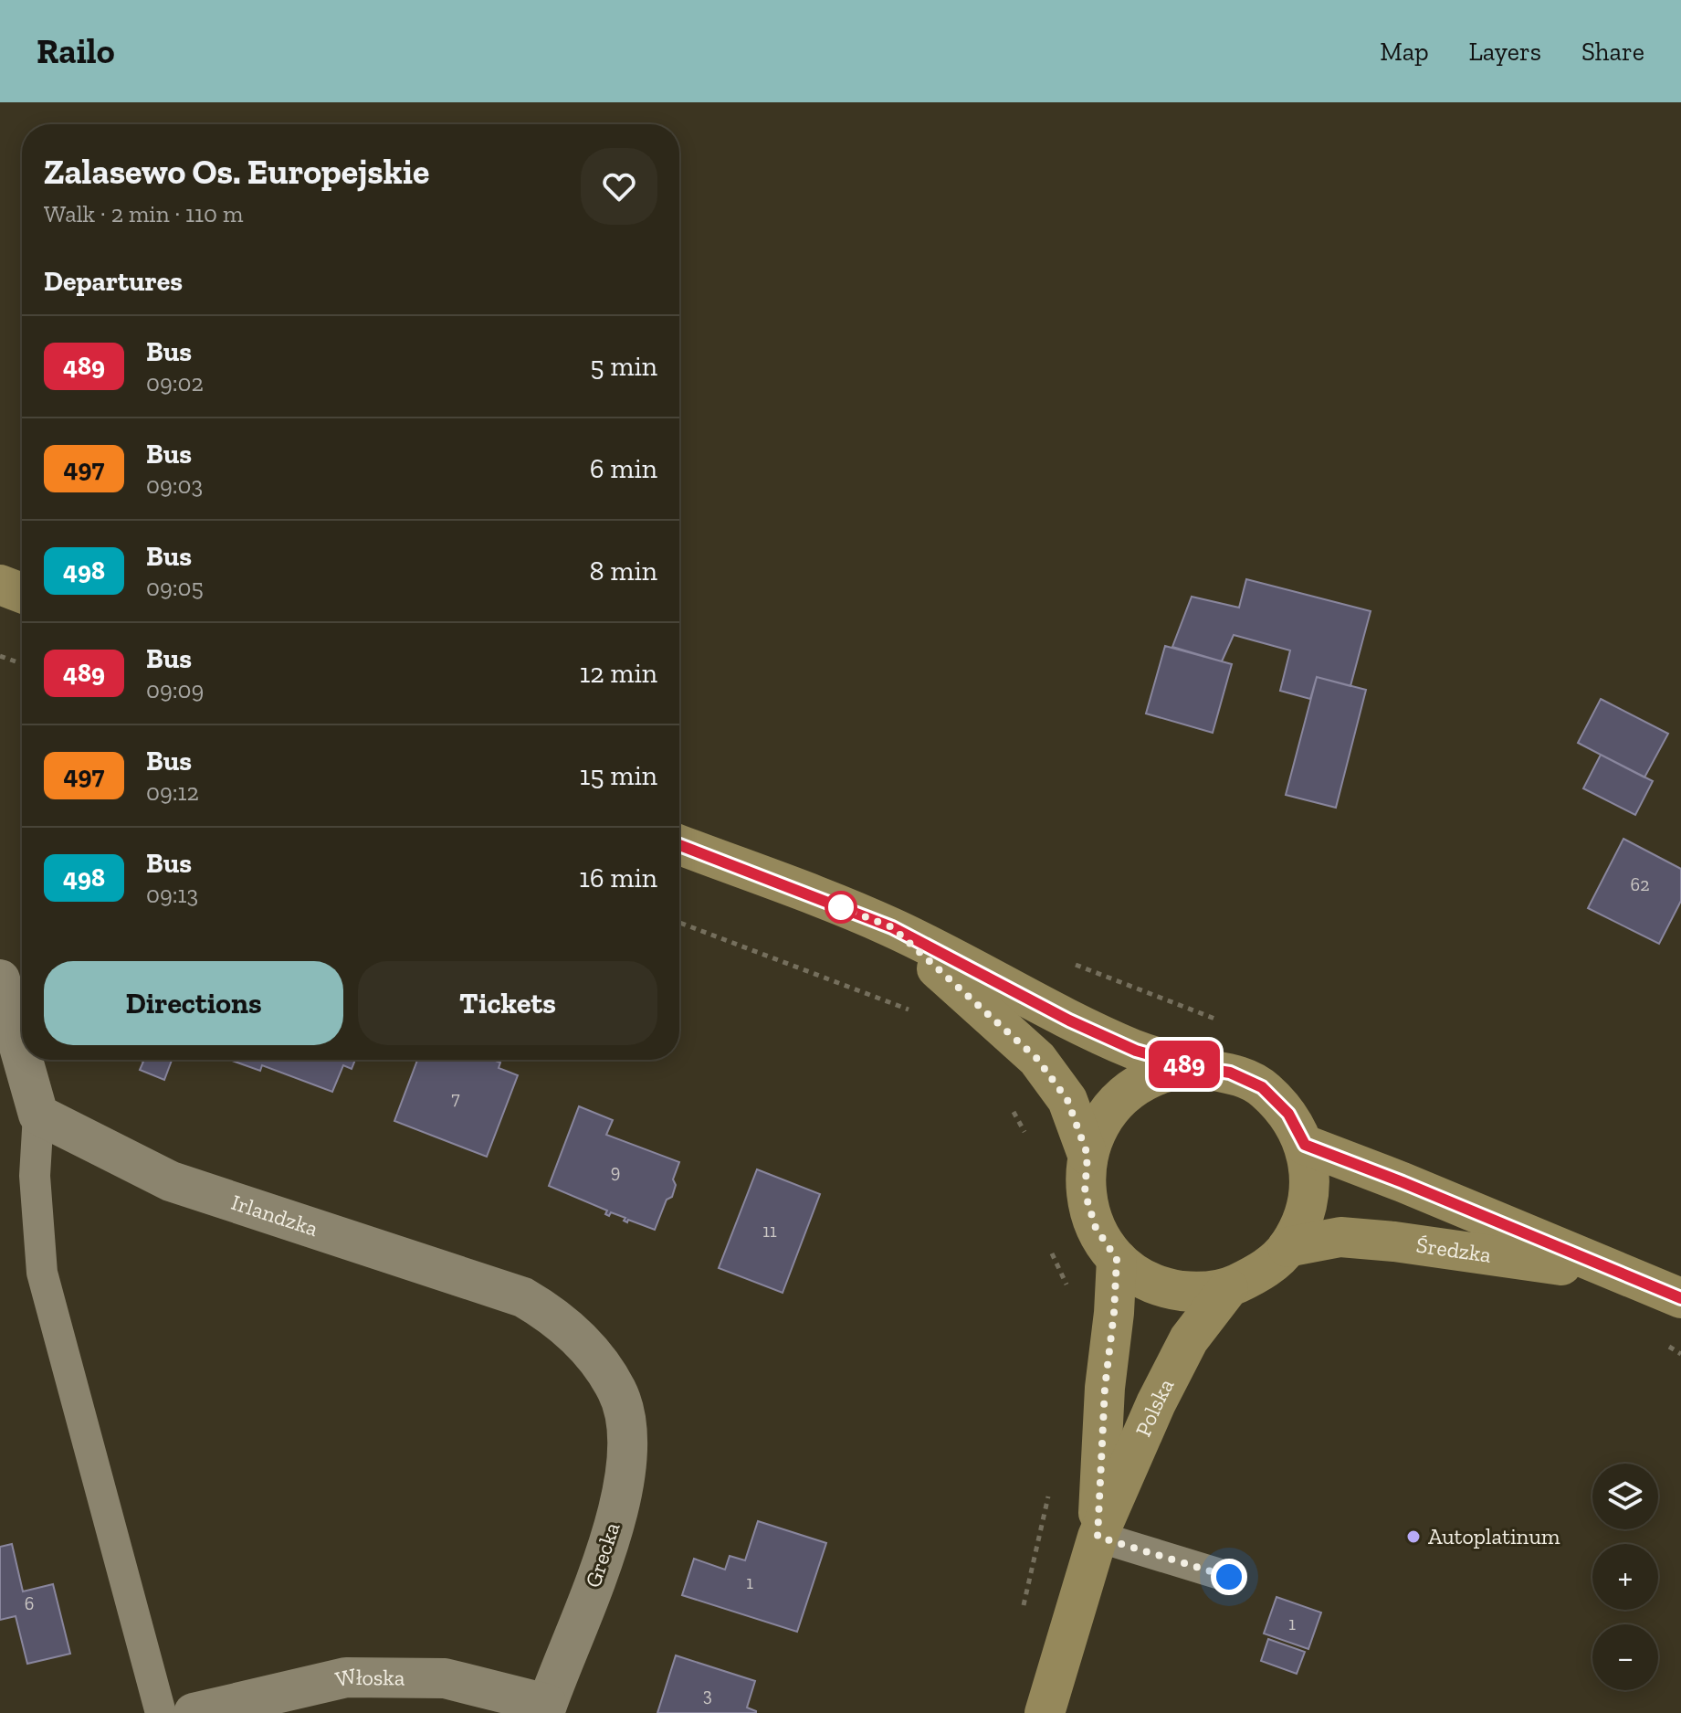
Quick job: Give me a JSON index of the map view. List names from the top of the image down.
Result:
{
  "streets": {
    "street": [
      "Irlandzka",
      "Średzka",
      "Polska",
      "Grecka",
      "Włoska"
    ]
  },
  "crossings": [
    ["Irlandzka", "Grecka"],
    ["Średzka", "Polska"],
    ["Grecka", "Włoska"]
  ],
  "places": ["Autoplatinum"],
  "lines": ["bus line 489"],
  "house_numbers": [
    "62",
    "7",
    "9",
    "11",
    "1",
    "6",
    "1",
    "3"
  ],
  "page": {
    "header": "Railo",
    "nav": ["Map", "Layers", "Share"],
    "on_map": "489",
    "heading": [
      ["Zalasewo Os. Europejskie", "Walk · 2 min · 110 m"],
      "Departures"
    ],
    "list": [
      {
        "mark": "489",
        "name": "Bus",
        "note": "09:02",
        "value": "5 min"
      },
      {
        "mark": "497",
        "name": "Bus",
        "note": "09:03",
        "value": "6 min"
      },
      {
        "mark": "498",
        "name": "Bus",
        "note": "09:05",
        "value": "8 min"
      },
      {
        "mark": "489",
        "name": "Bus",
        "note": "09:09",
        "value": "12 min"
      },
      {
        "mark": "497",
        "name": "Bus",
        "note": "09:12",
        "value": "15 min"
      },
      {
        "mark": "498",
        "name": "Bus",
        "note": "09:13",
        "value": "16 min"
      }
    ],
    "buttons": ["Directions", "Tickets"],
    "map_buttons": ["+", "−"]
  }
}
